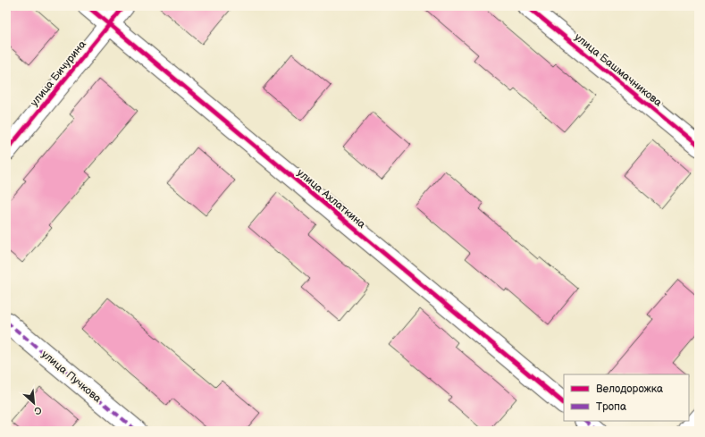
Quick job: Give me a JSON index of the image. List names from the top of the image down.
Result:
{
  "streets": {
    "street": [
      "улица Башмачникова",
      "улица Бичурина",
      "улица Ахлаткина",
      "улица Пучкова"
    ]
  },
  "crossings": [
    ["улица Бичурина", "улица Ахлаткина"]
  ],
  "legend": ["Велодорожка", "Тропа"],
  "north": "bottom right"
}
